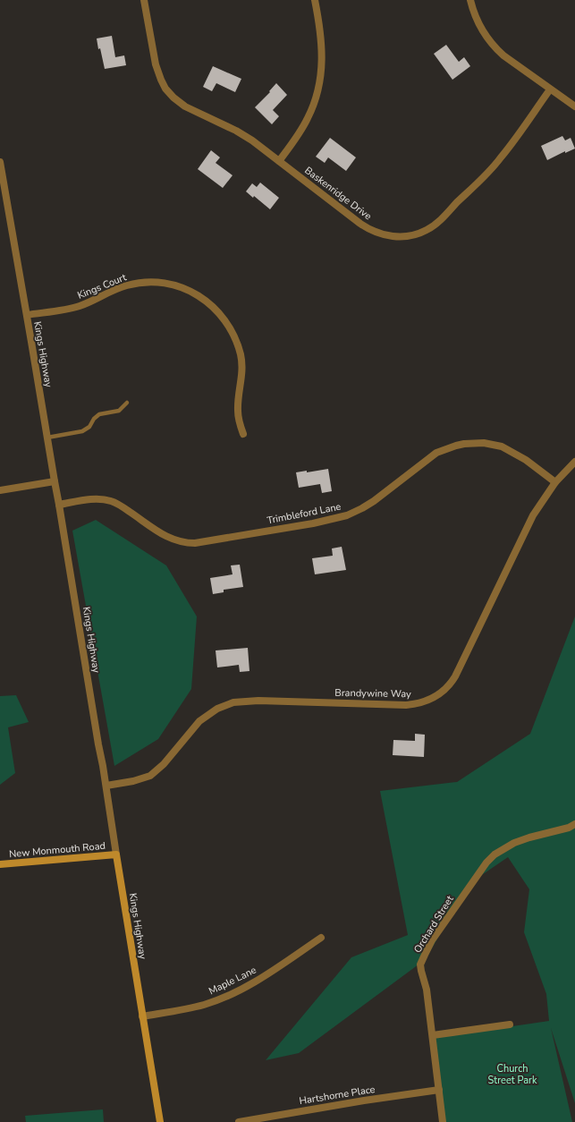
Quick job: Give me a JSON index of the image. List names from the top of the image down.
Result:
{
  "streets": {
    "main road": ["Kings Highway", "New Monmouth Road"],
    "street": [
      "Baskenridge Drive",
      "Kings Court",
      "Trimbleford Lane",
      "Brandywine Way",
      "Orchard Street",
      "Maple Lane",
      "Hartshorne Place"
    ]
  },
  "crossings": [
    ["Kings Court", "Kings Highway"],
    ["Kings Highway", "Trimbleford Lane"],
    ["Kings Highway", "Brandywine Way"],
    ["Kings Highway", "New Monmouth Road"],
    ["Kings Highway", "Maple Lane"],
    ["Trimbleford Lane", "Brandywine Way"],
    ["Orchard Street", "Hartshorne Place"]
  ],
  "parks": ["Church Street Park"]
}
